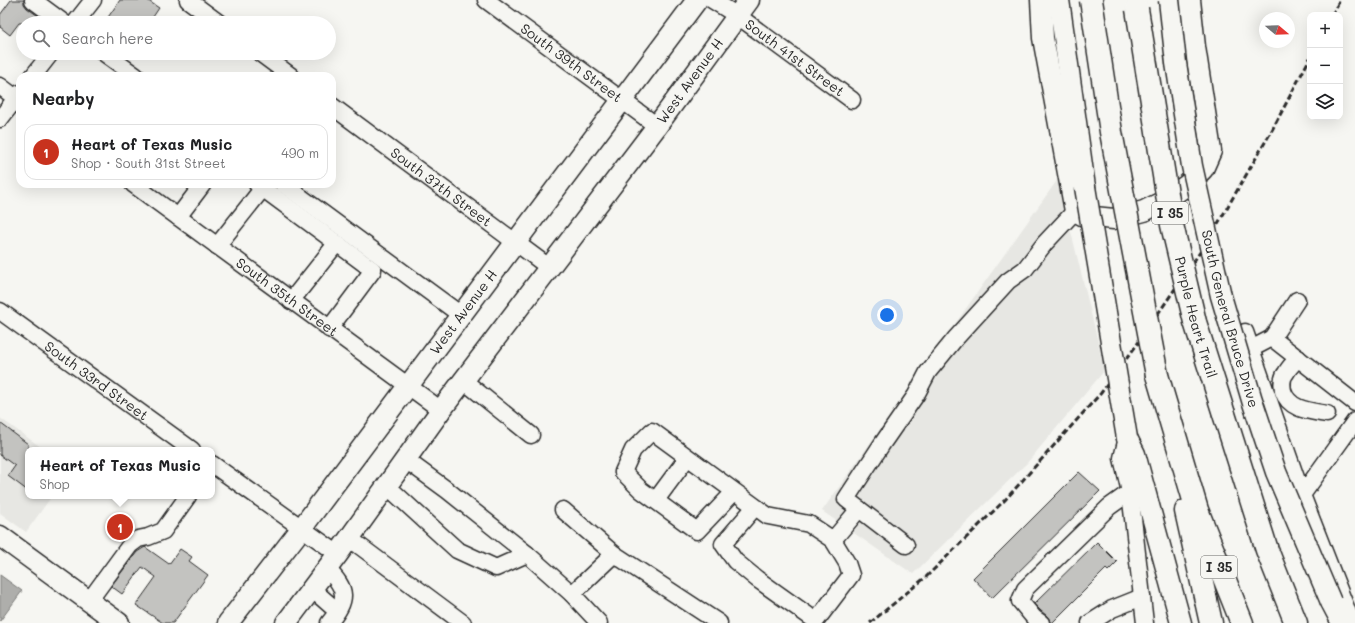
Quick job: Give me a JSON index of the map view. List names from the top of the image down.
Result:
{
  "streets": {
    "highway": ["I 35", "Purple Heart Trail"],
    "main road": ["West Avenue H", "South General Bruce Drive"],
    "street": [
      "South 41st Street",
      "South 39th Street",
      "South 37th Street",
      "South 35th Street",
      "South 33rd Street"
    ]
  },
  "crossings": [
    ["South 41st Street", "West Avenue H"],
    ["South 39th Street", "West Avenue H"],
    ["West Avenue H", "South 37th Street"],
    ["West Avenue H", "South 35th Street"]
  ],
  "north": "right",
  "page": {
    "map_buttons": ["+", "−"],
    "search": "Search here",
    "heading": "Nearby",
    "list": [
      {
        "mark": "1",
        "name": "Heart of Texas Music",
        "note": "Shop · South 31st Street",
        "value": "490 m"
      }
    ],
    "popup": ["Heart of Texas Music", "Shop"],
    "pins": "1"
  }
}
